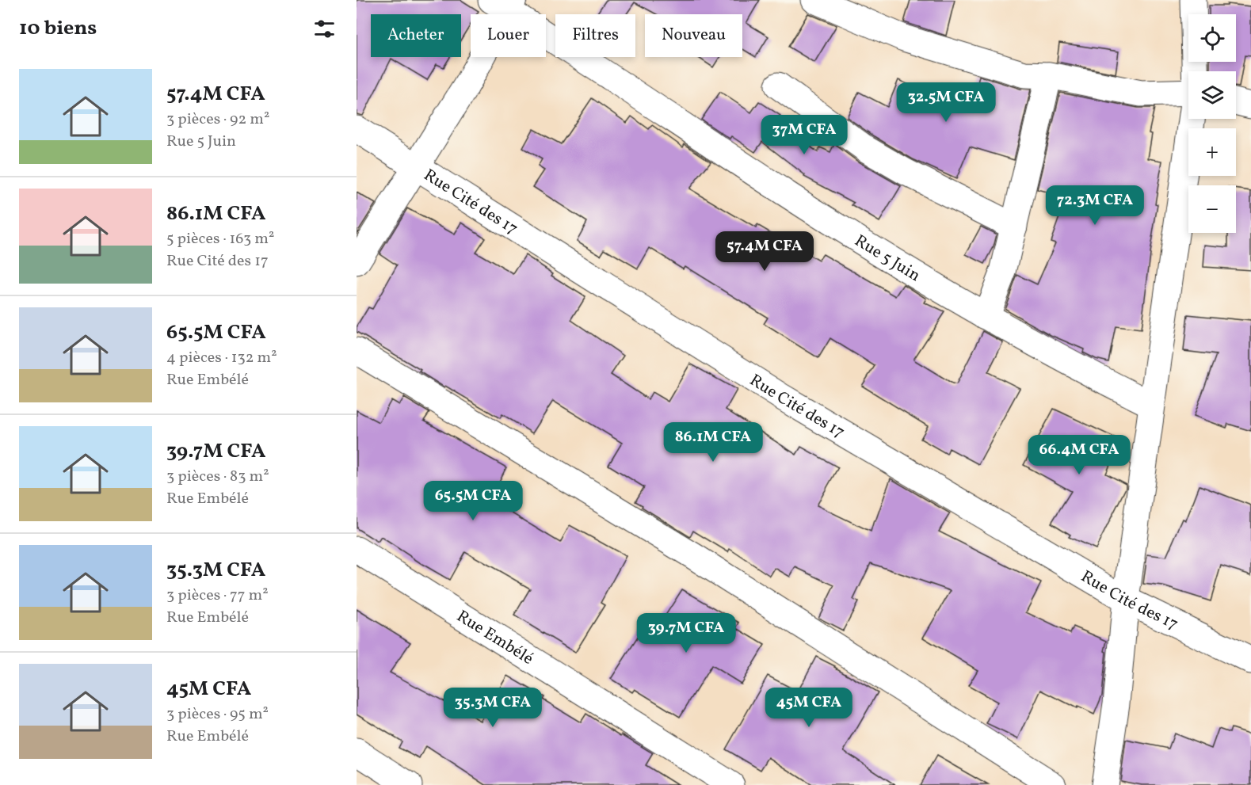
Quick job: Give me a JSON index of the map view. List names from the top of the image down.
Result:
{
  "streets": {
    "street": ["Rue Cité des 17", "Rue 5 Juin", "Rue Embélé"]
  },
  "page": {
    "heading": "10 biens",
    "map_buttons": ["+", "−"],
    "chip": [
      "Acheter",
      "Louer",
      "Filtres",
      "Nouveau"
    ],
    "list": [
      {
        "name": "57.4M CFA",
        "note": "3 pièces · 92 m² · Rue 5 Juin"
      },
      {
        "name": "86.1M CFA",
        "note": "5 pièces · 163 m² · Rue Cité des 17"
      },
      {
        "name": "65.5M CFA",
        "note": "4 pièces · 132 m² · Rue Embélé"
      },
      {
        "name": "39.7M CFA",
        "note": "3 pièces · 83 m² · Rue Embélé"
      },
      {
        "name": "35.3M CFA",
        "note": "3 pièces · 77 m² · Rue Embélé"
      },
      {
        "name": "45M CFA",
        "note": "3 pièces · 95 m² · Rue Embélé"
      }
    ],
    "price": [
      "32.5M CFA",
      "37M CFA",
      "72.3M CFA",
      "57.4M CFA",
      "86.1M CFA",
      "66.4M CFA",
      "65.5M CFA",
      "39.7M CFA",
      "35.3M CFA",
      "45M CFA"
    ]
  }
}
